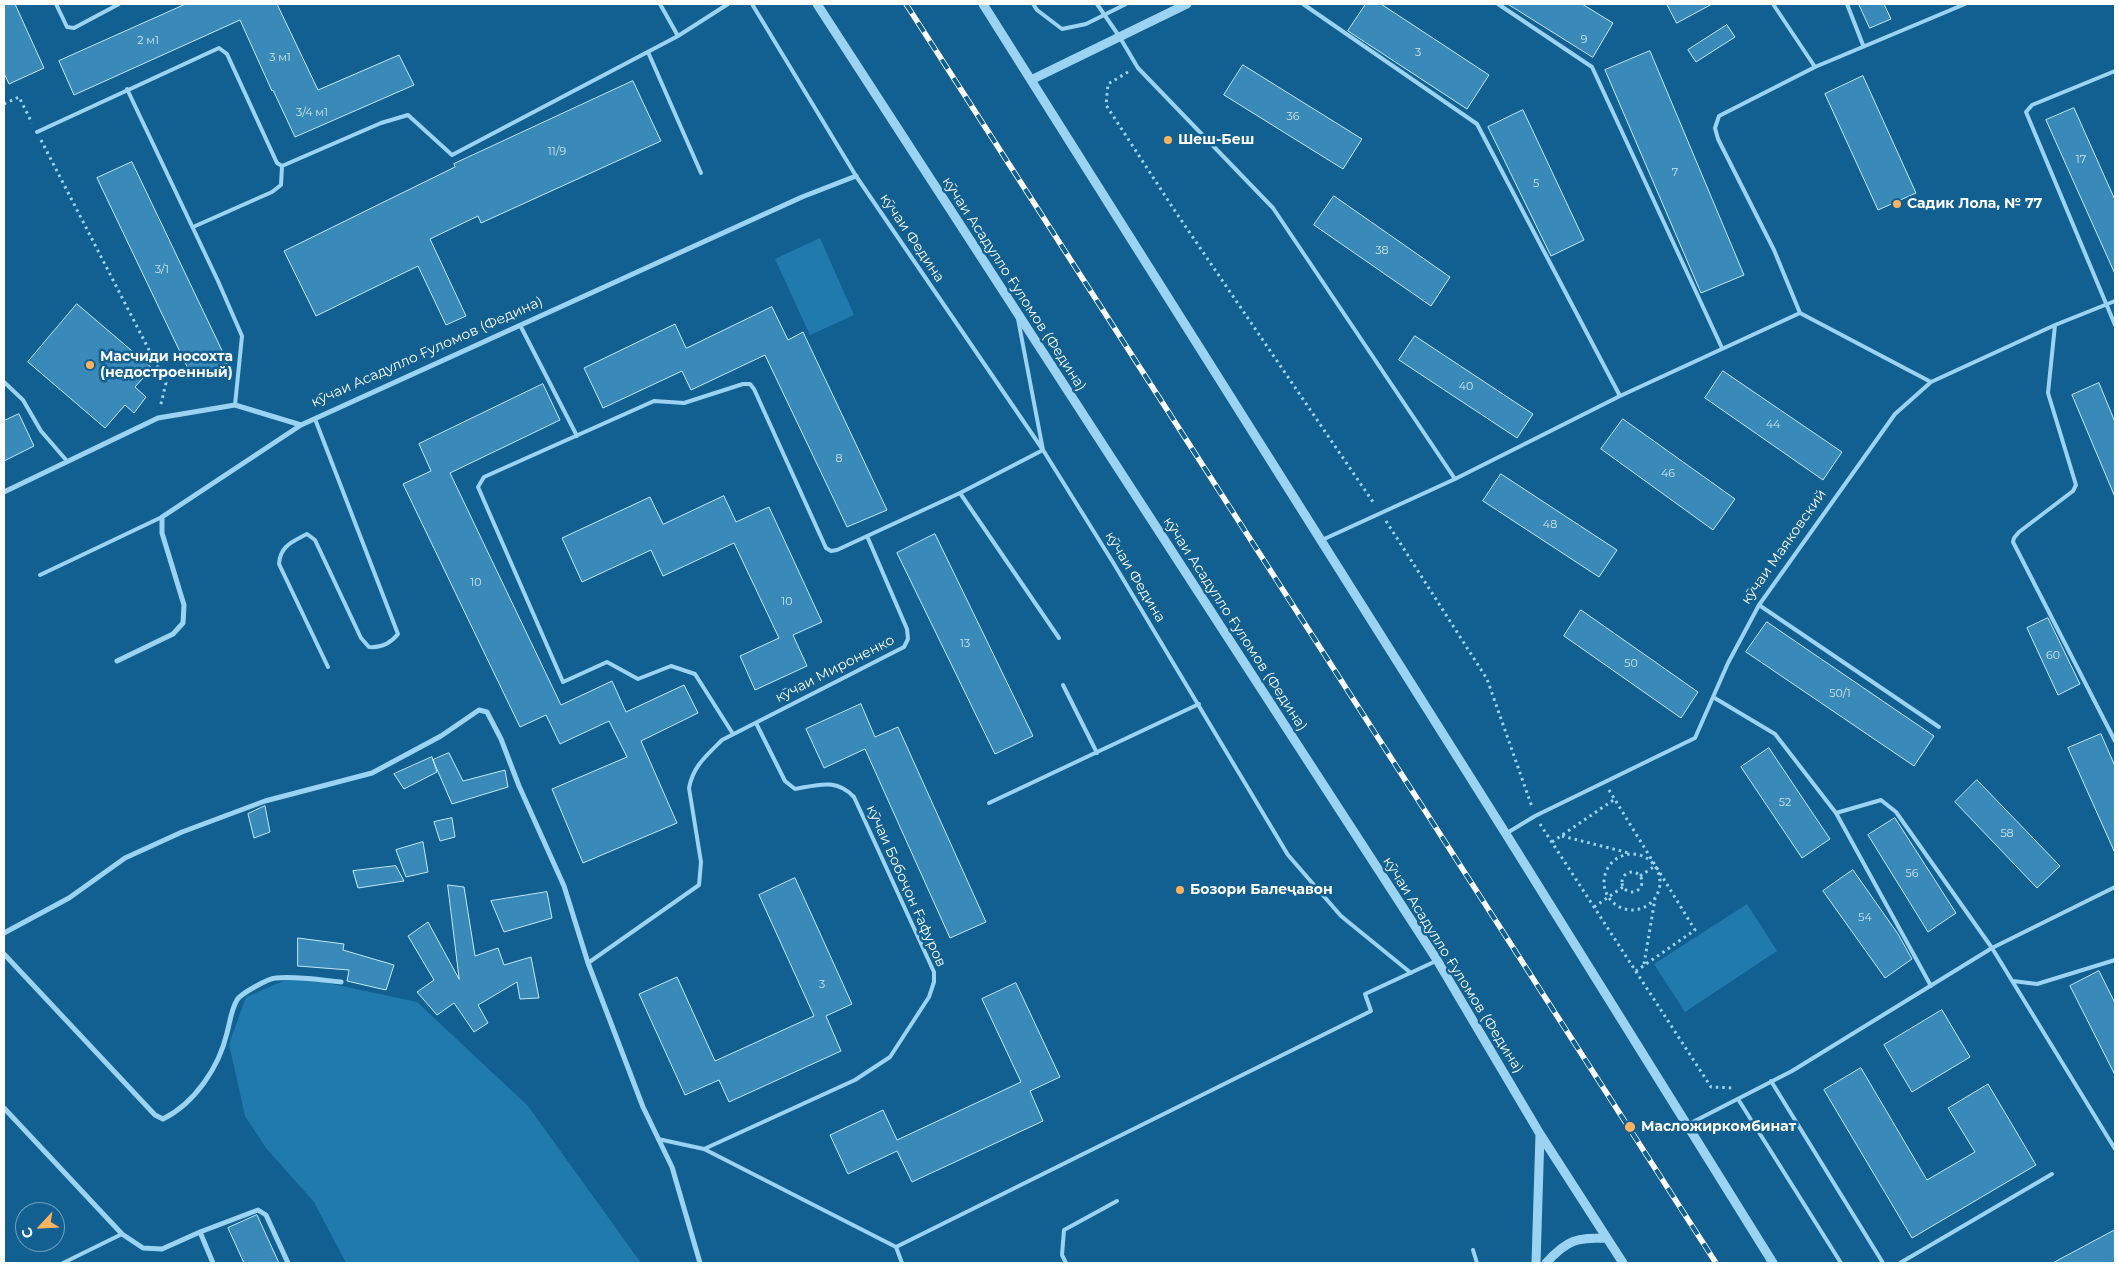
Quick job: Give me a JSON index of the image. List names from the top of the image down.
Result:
{
  "streets": {
    "street": ["кӯчаи Асадулло Ғуломов (Федина)"],
    "lane": [
      "кӯчаи Федина",
      "кӯчаи Маяковский",
      "кӯчаи Мироненко",
      "кӯчаи Бобоҷон Ғафуров"
    ]
  },
  "crossings": [
    ["кӯчаи Федина", "кӯчаи Асадулло Ғуломов (Федина)"],
    ["кӯчаи Мироненко", "кӯчаи Бобоҷон Ғафуров"]
  ],
  "places": [
    "Шеш-Беш",
    "Садик Лола, № 77",
    "Масчиди носохта (недостроенный)",
    "Бозори Балеҷавон",
    "Масложиркомбинат"
  ],
  "house_numbers": [
    "9",
    "2 м1",
    "3",
    "3 м1",
    "3/4 м1",
    "36",
    "11/9",
    "17",
    "7",
    "5",
    "38",
    "3/1",
    "40",
    "44",
    "8",
    "46",
    "48",
    "10",
    "10",
    "13",
    "60",
    "50",
    "50/1",
    "52",
    "58",
    "56",
    "54",
    "3"
  ],
  "north": "bottom left"
}
